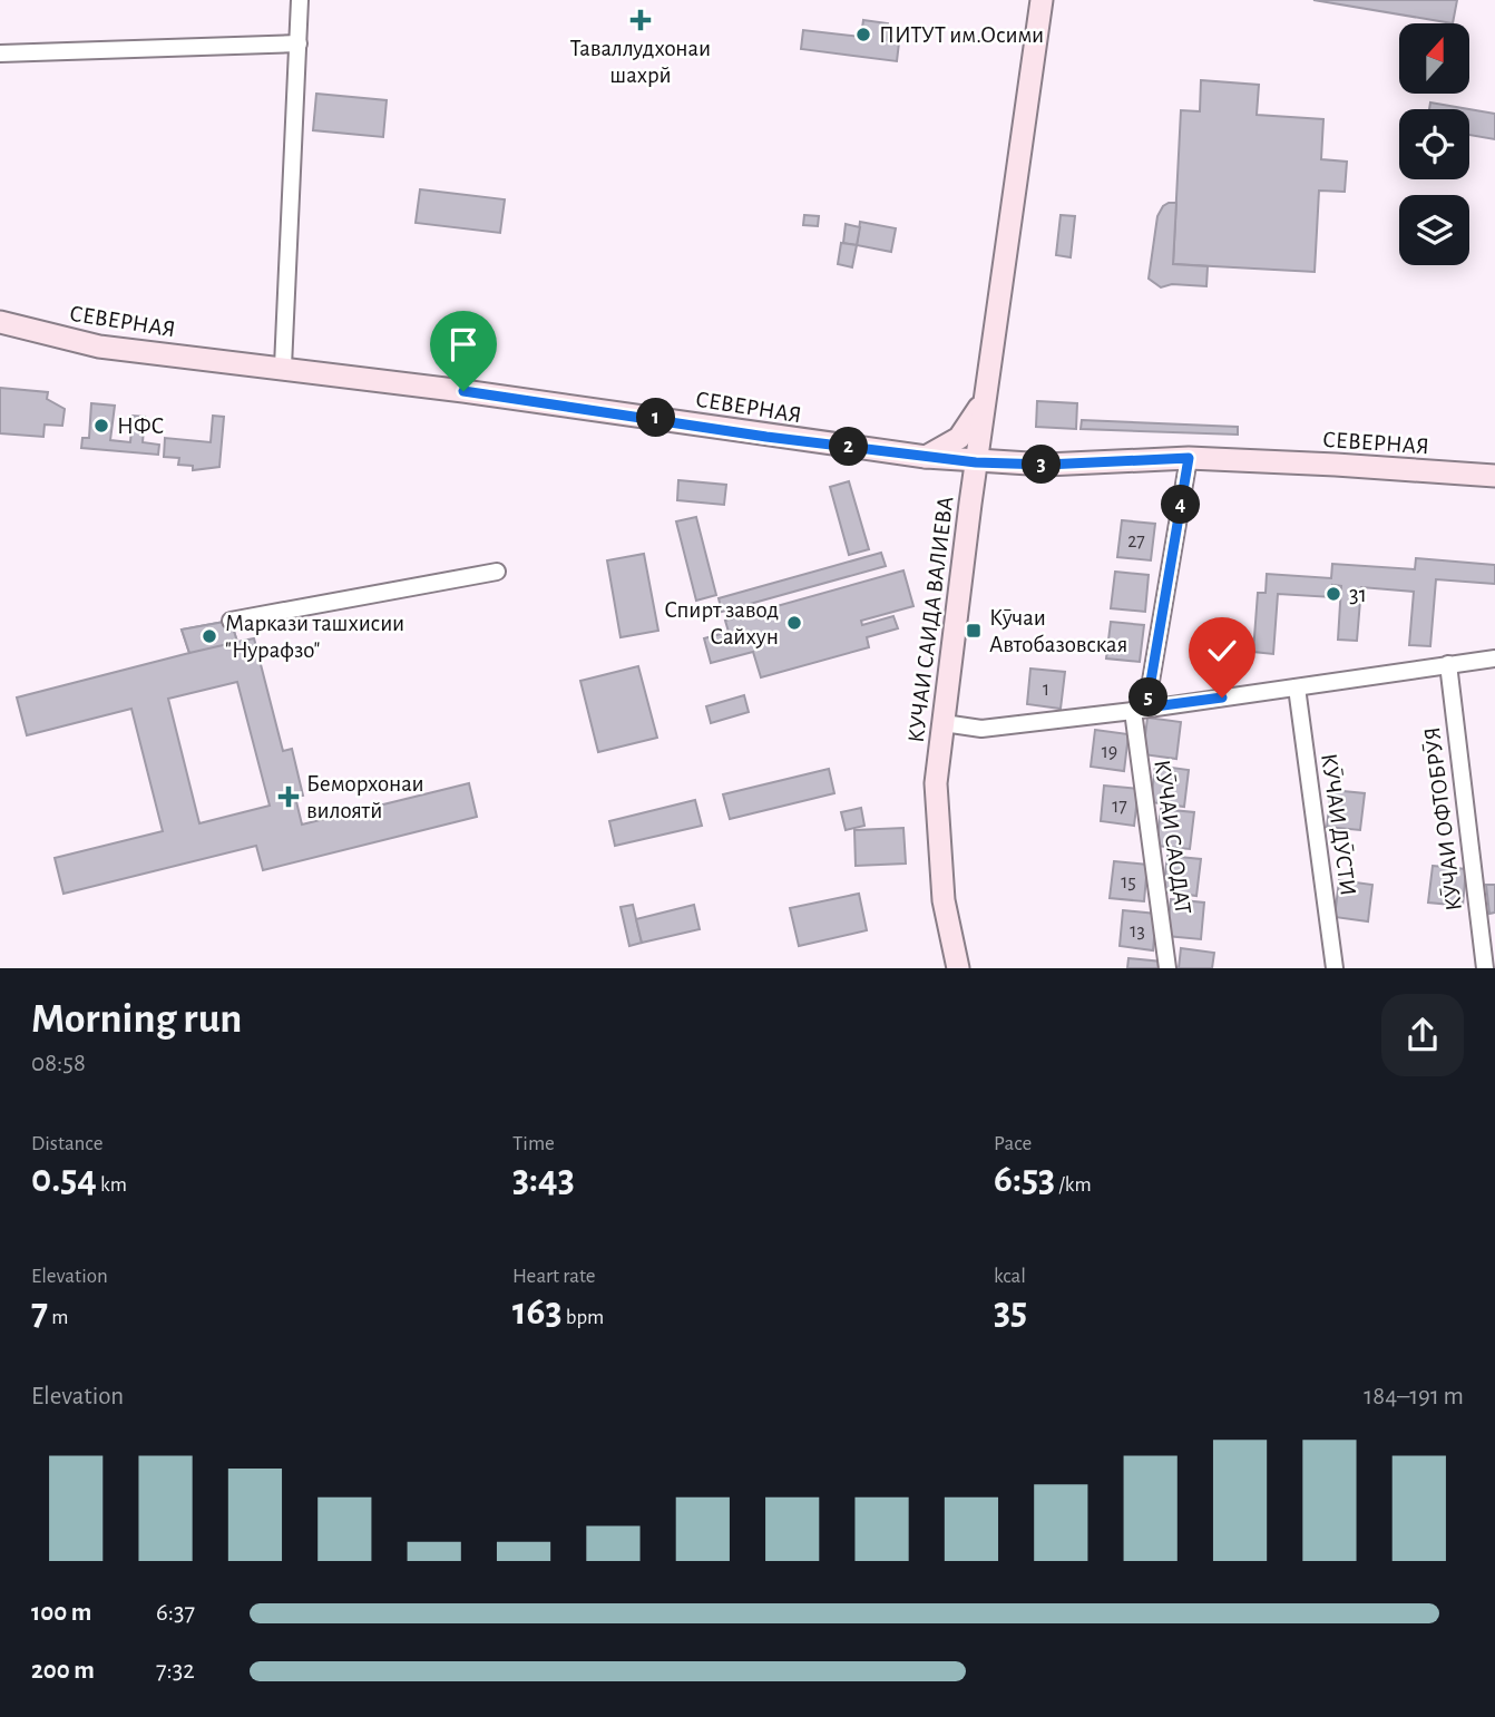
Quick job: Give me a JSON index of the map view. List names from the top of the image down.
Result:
{
  "streets": {
    "main road": ["СЕВЕРНАЯ", "КУЧАИ САИДА ВАЛИЕВА"],
    "street": ["КӮЧАИ ОФТОБРӮЯ", "КӮЧАИ ДӮСТИ", "КӮЧАИ САОДАТ"]
  },
  "crossings": [
    ["СЕВЕРНАЯ", "КУЧАИ САИДА ВАЛИЕВА"],
    ["СЕВЕРНАЯ", "КӮЧАИ САОДАТ"]
  ],
  "places": {
    "health": ["Таваллудхонаи шахрй", "Беморхонаи вилоятй"],
    "other": [
      "ПИТУТ им.Осими",
      "НФС",
      "31",
      "Спирт завод Сайхун",
      "Маркази ташхисии \"Нурафзо\""
    ],
    "transit": ["Кӯчаи Автобазовская"]
  },
  "house_numbers": [
    "27",
    "1",
    "19",
    "17",
    "15",
    "13"
  ],
  "north": "top",
  "page": {
    "pins": [
      "1",
      "2",
      "3",
      "4",
      "5"
    ],
    "heading": ["Morning run", "08:58"],
    "stats": [
      ["Distance", "0.54 km"],
      ["Time", "3:43"],
      ["Pace", "6:53 /km"],
      ["Elevation", "7 m"],
      ["Heart rate", "163 bpm"],
      ["kcal", "35"]
    ],
    "chart": ["Elevation", "184–191 m"],
    "list": [
      {
        "name": "100 m",
        "note": "6:37"
      },
      {
        "name": "200 m",
        "note": "7:32"
      }
    ]
  }
}
